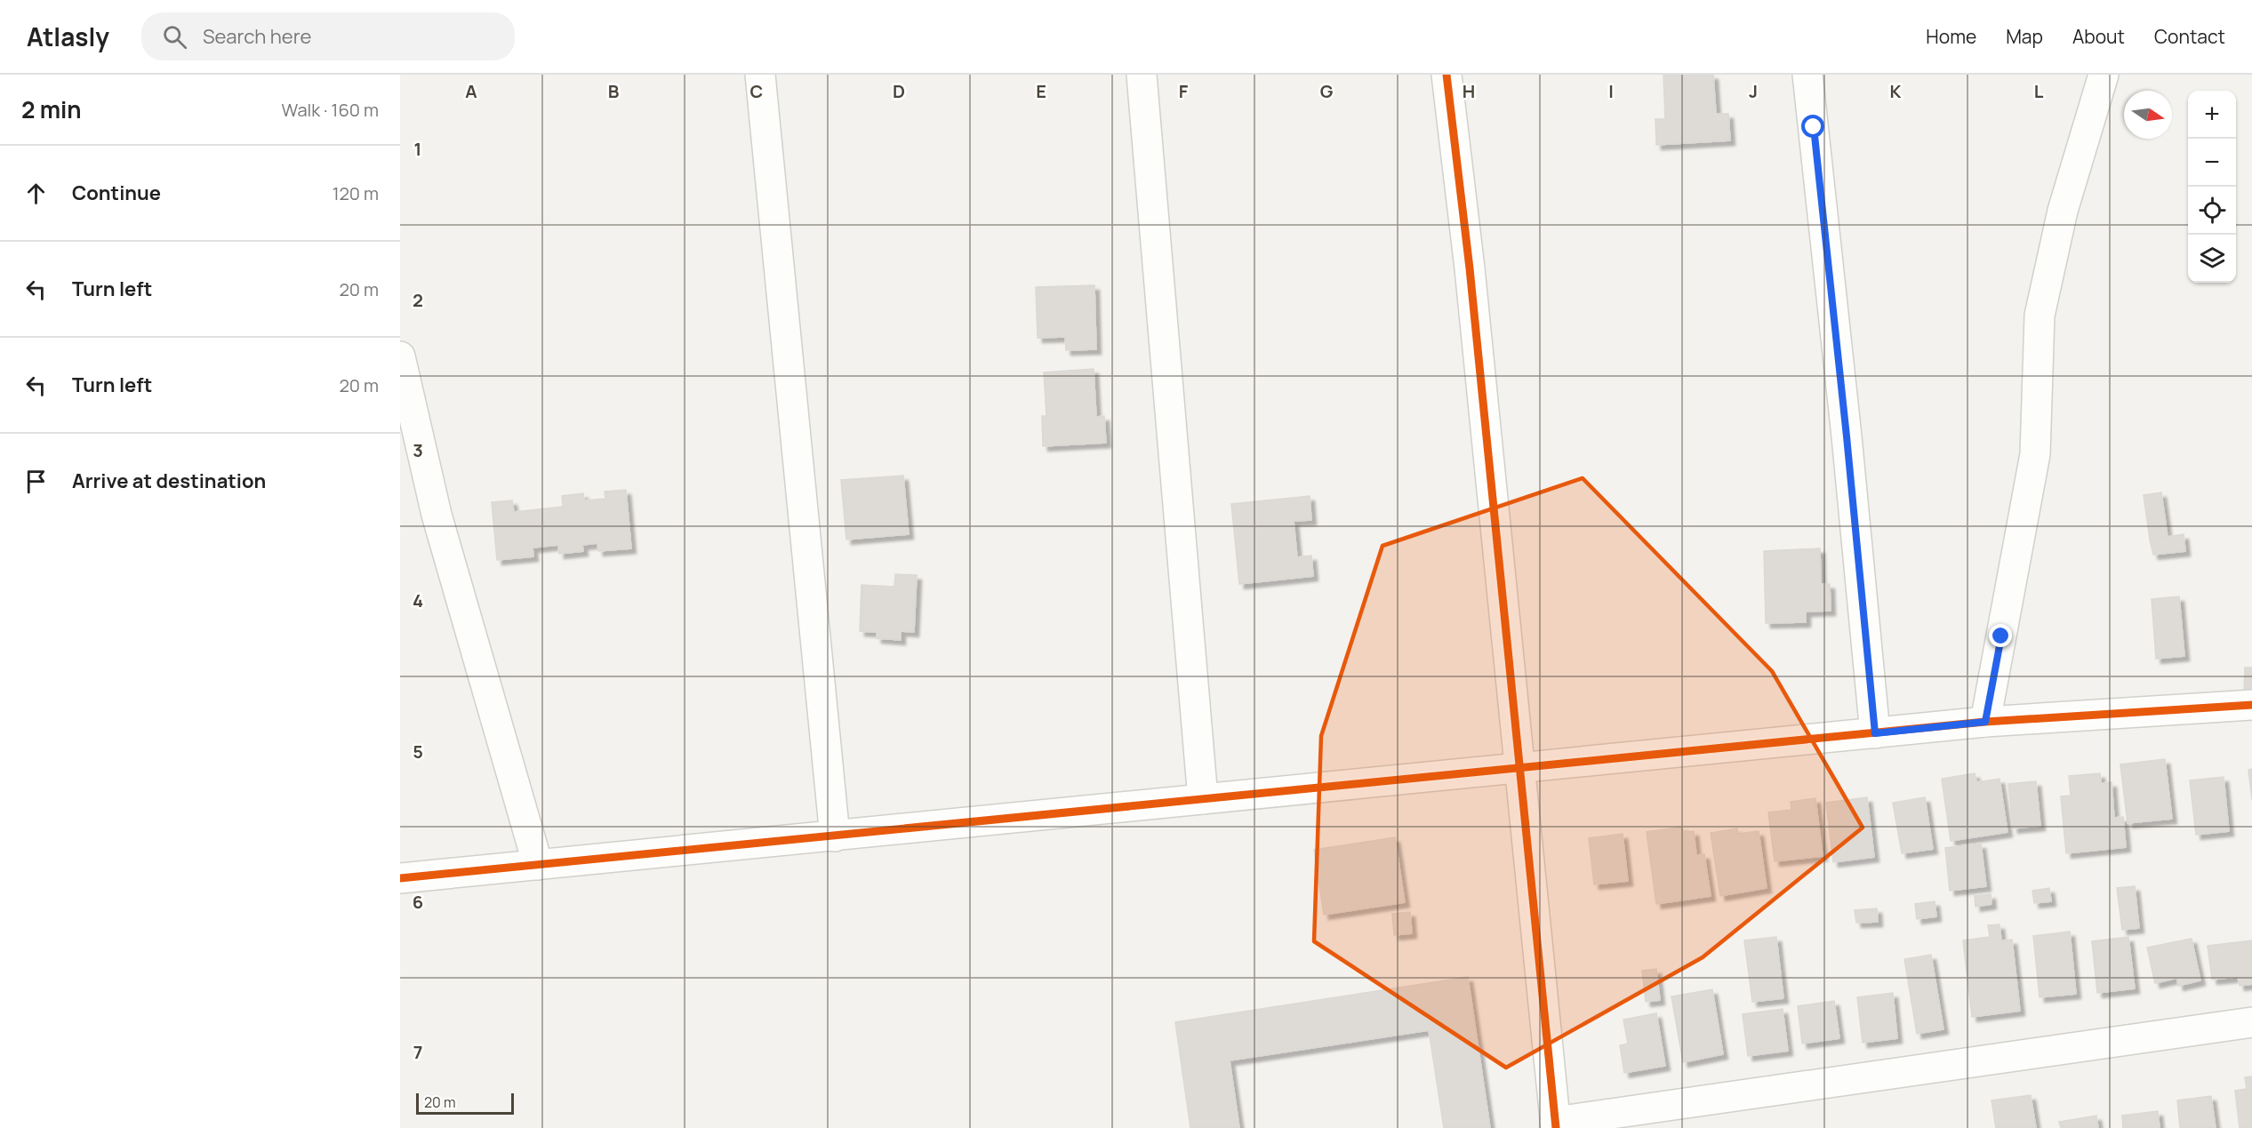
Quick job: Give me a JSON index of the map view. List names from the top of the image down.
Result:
{
  "scale_bar": "20 m",
  "north": "right",
  "page": {
    "header": "Atlasly",
    "search": "Search here",
    "nav": [
      "Home",
      "Map",
      "About",
      "Contact"
    ],
    "heading": ["2 min", "Walk · 160 m"],
    "map_buttons": ["+", "−"],
    "list": [
      ["Continue", "120 m"],
      ["Turn left", "20 m"],
      ["Turn left", "20 m"],
      "Arrive at destination"
    ],
    "scale": "20 m"
  },
  "grid": {
    "columns": [
      "A",
      "B",
      "C",
      "D",
      "E",
      "F",
      "G",
      "H",
      "I",
      "J",
      "K",
      "L"
    ],
    "rows": [
      "1",
      "2",
      "3",
      "4",
      "5",
      "6",
      "7"
    ]
  }
}
